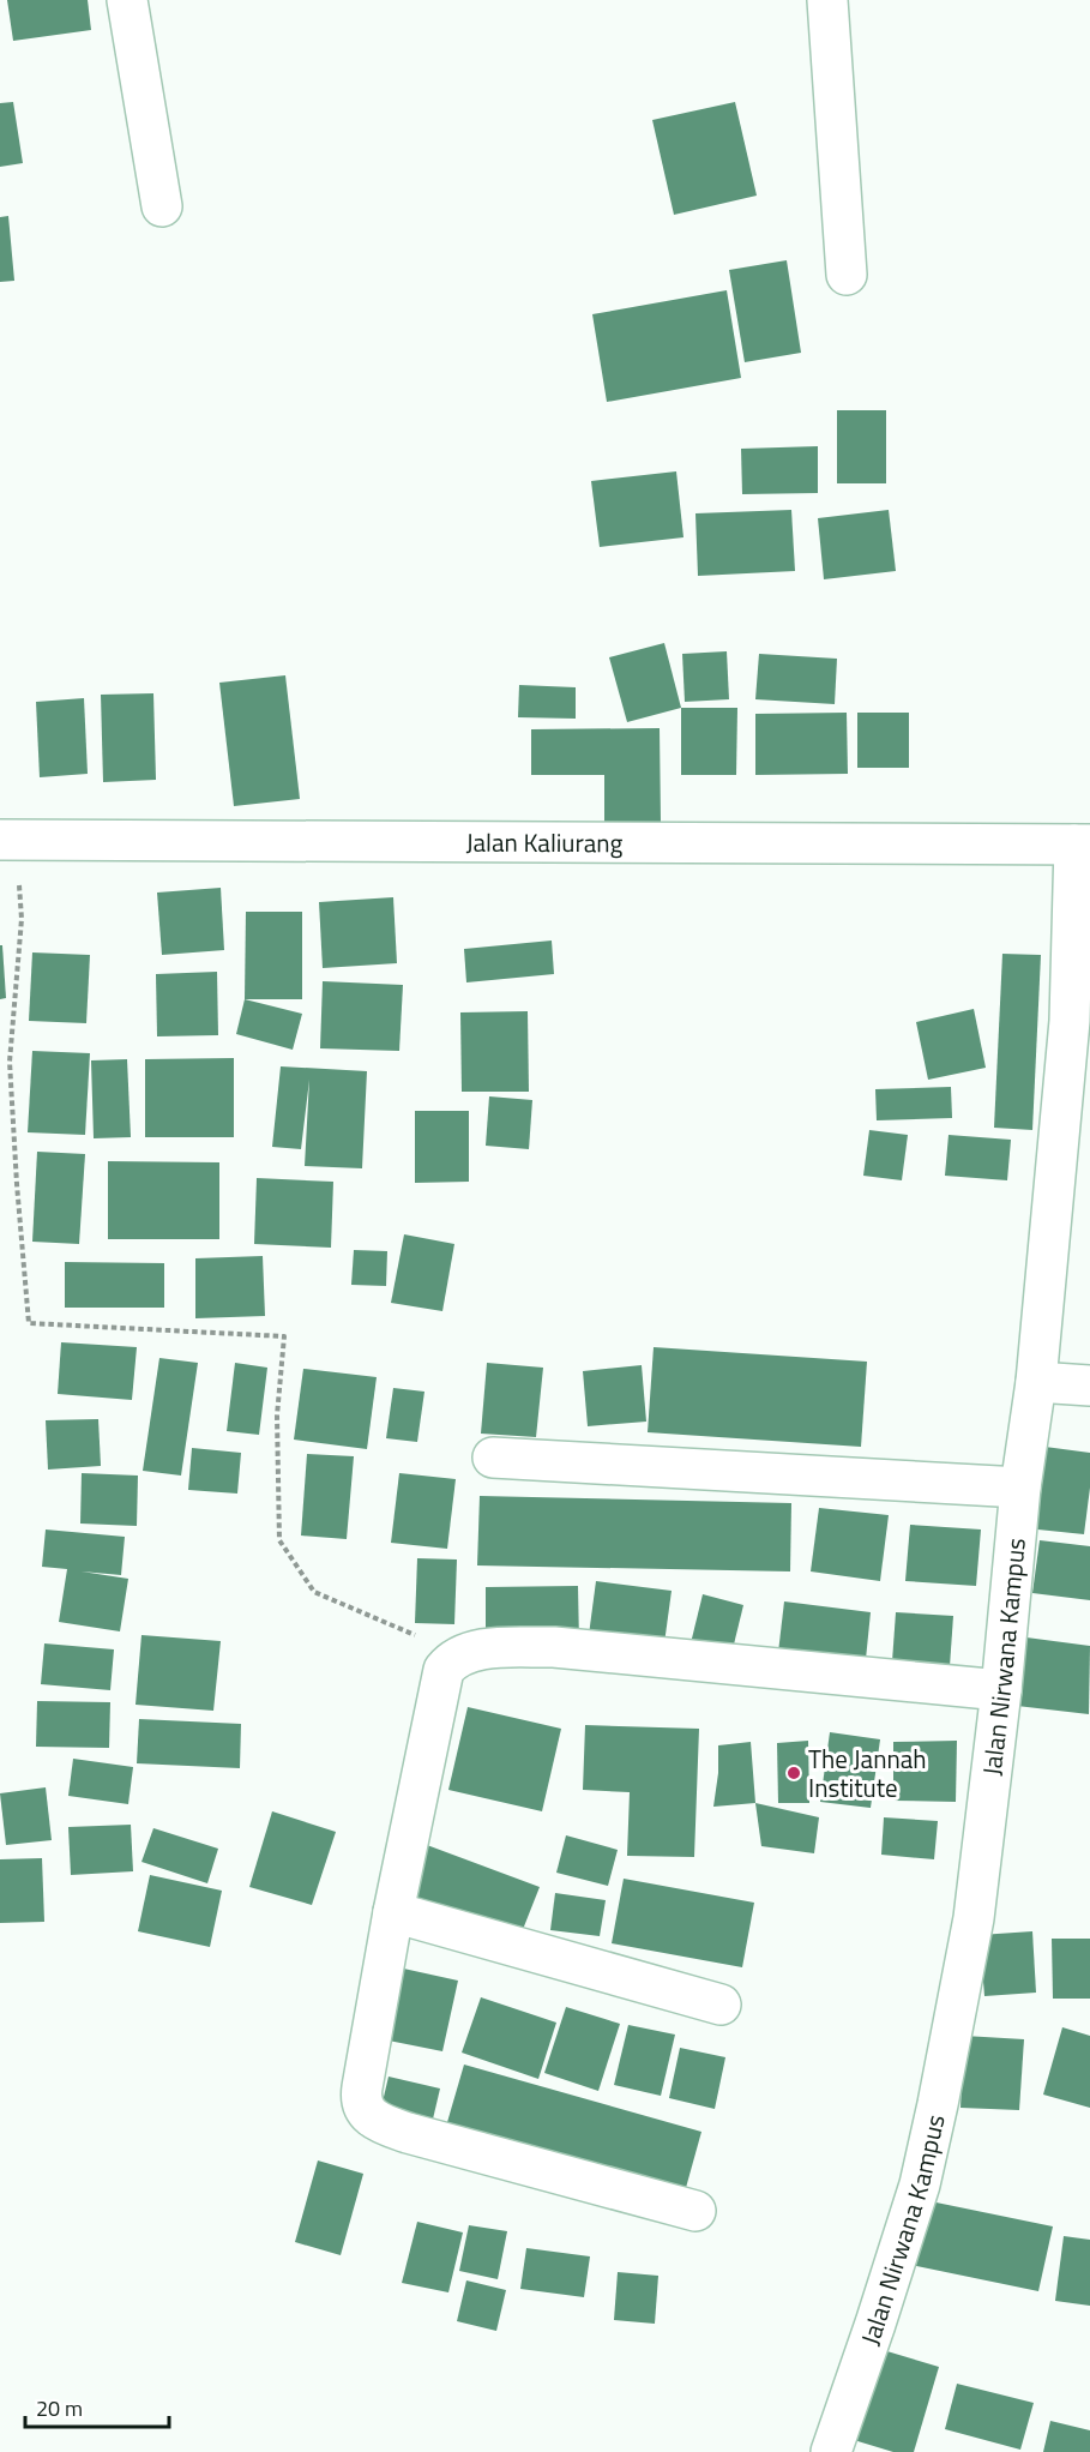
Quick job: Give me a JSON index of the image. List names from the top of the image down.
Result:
{
  "streets": {
    "street": ["Jalan Kaliurang", "Jalan Nirwana Kampus"]
  },
  "crossings": [
    ["Jalan Kaliurang", "Jalan Nirwana Kampus"]
  ],
  "places": ["The Jannah Institute"],
  "scale_bar": "20 m"
}
